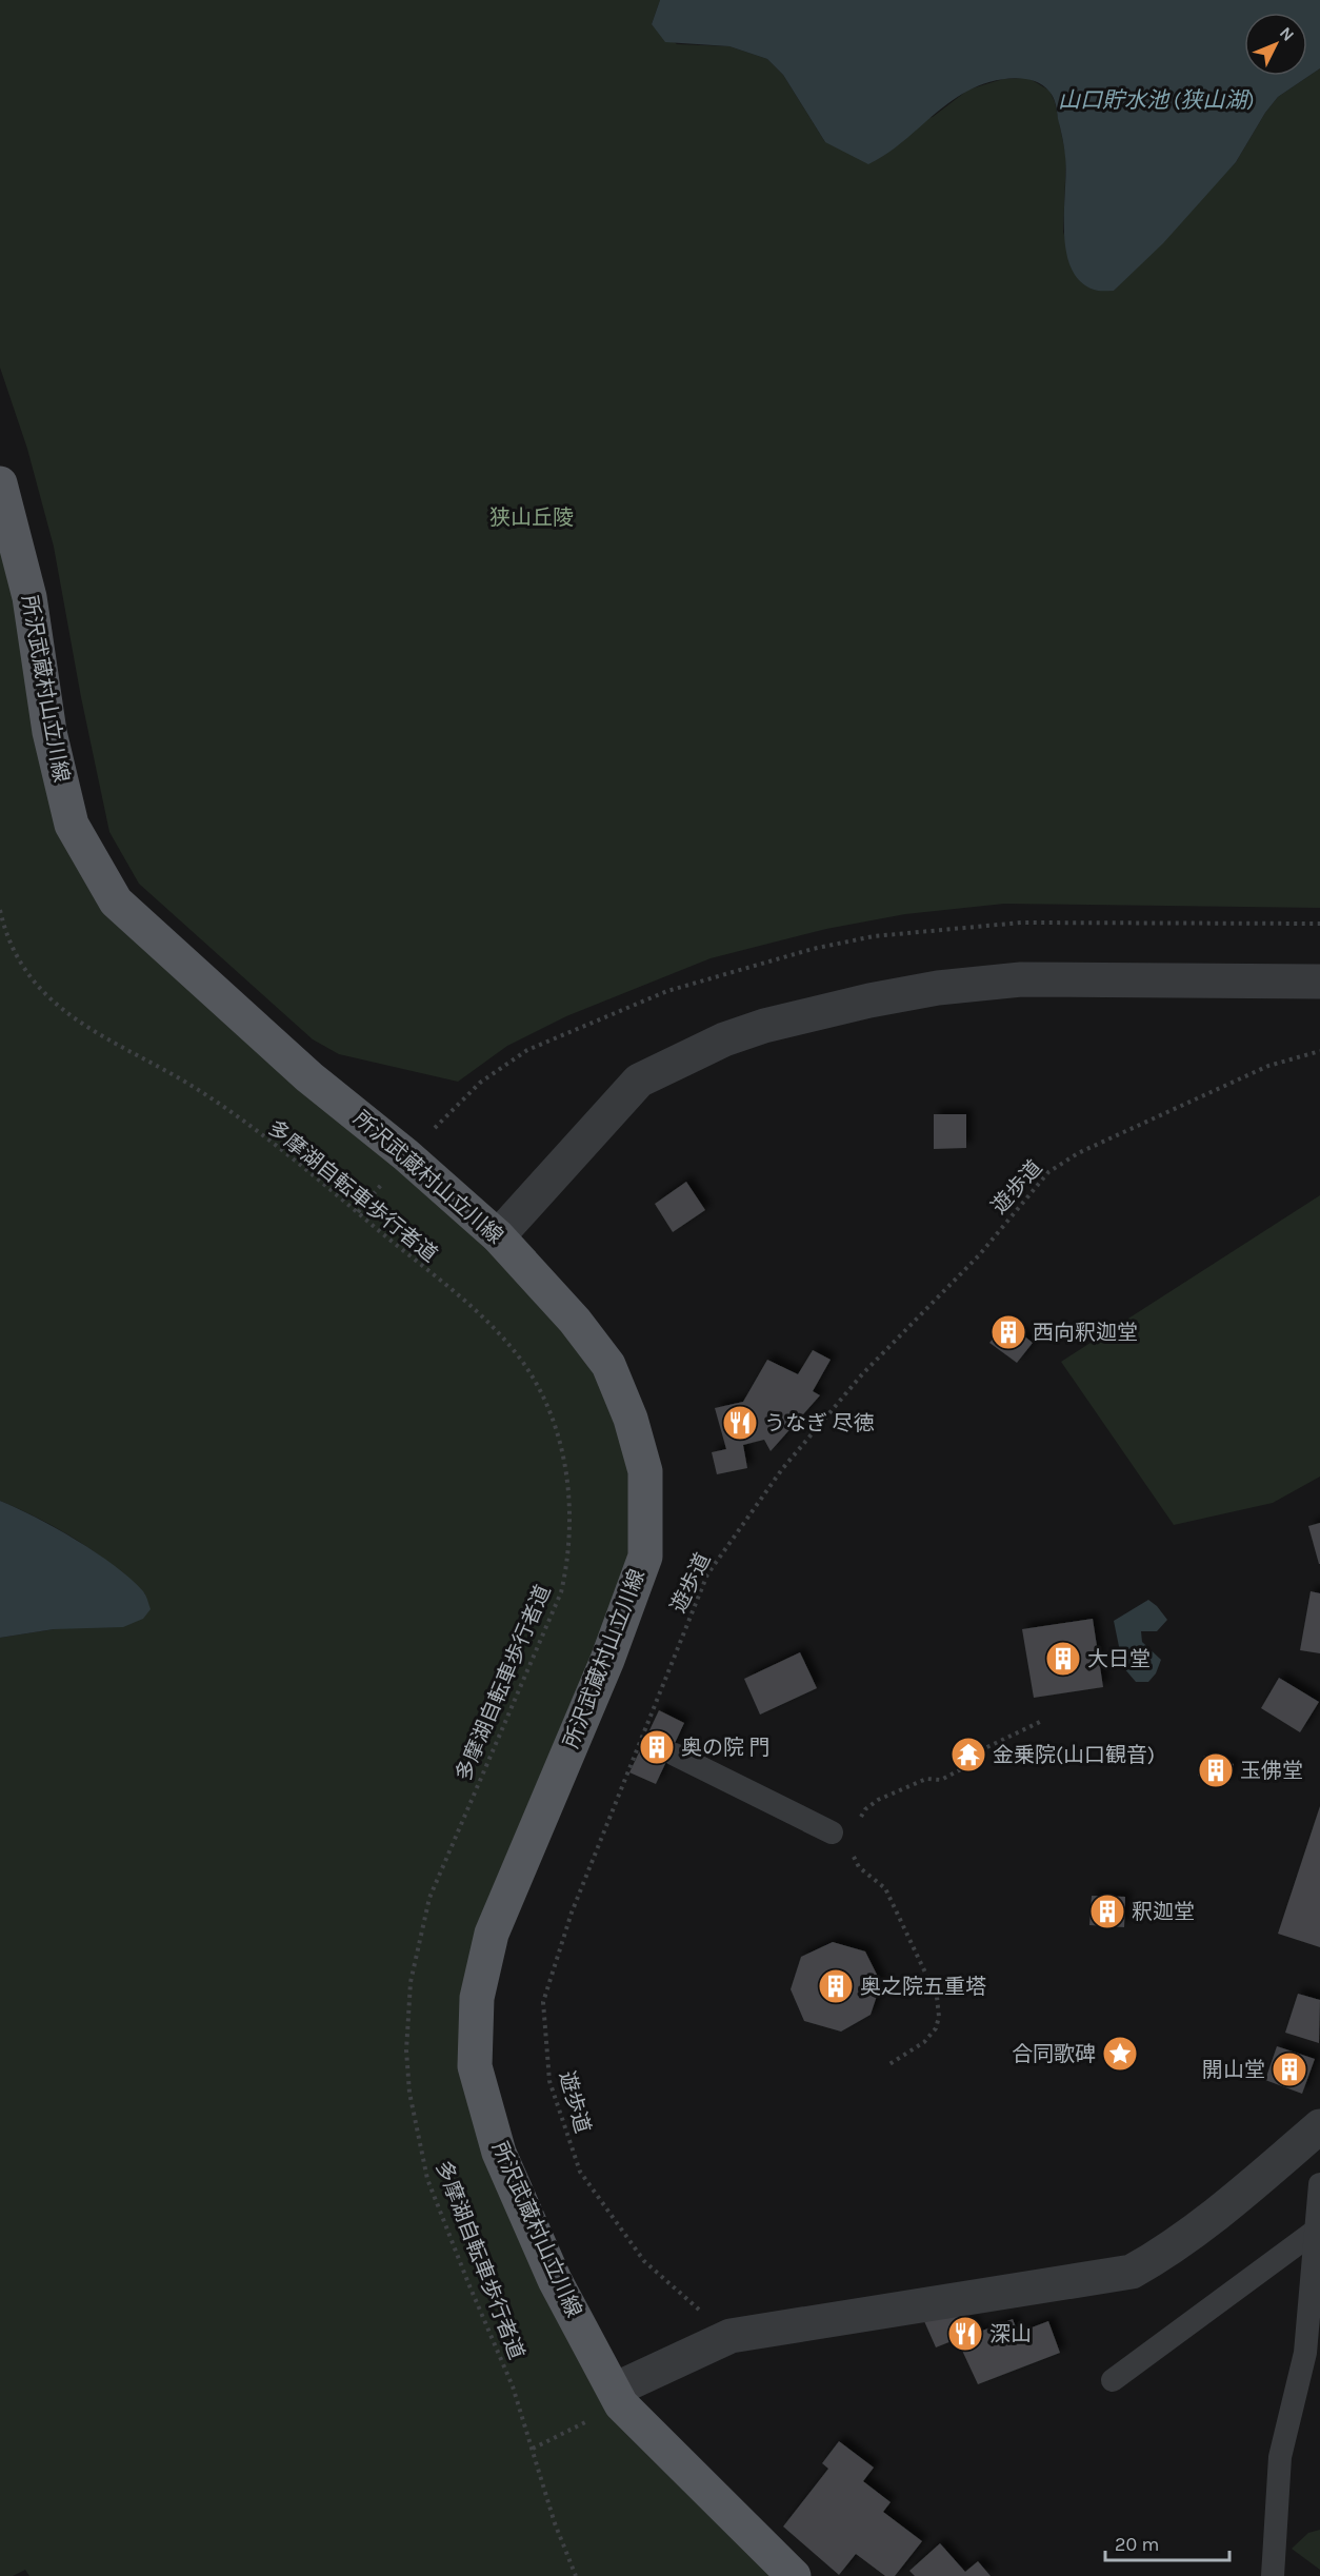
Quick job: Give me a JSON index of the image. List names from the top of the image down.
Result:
{
  "streets": {
    "main road": ["所沢武蔵村山立川線"],
    "path": ["遊歩道", "多摩湖自転車歩行者道"]
  },
  "water": ["山口貯水池 (狭山湖)"],
  "parks": ["狭山丘陵"],
  "places": {
    "building": [
      "西向釈迦堂",
      "大日堂",
      "奥の院 門",
      "玉佛堂",
      "釈迦堂",
      "奥之院五重塔",
      "開山堂"
    ],
    "restaurant": ["うなぎ 尽徳", "深山"],
    "temple": ["金乗院(山口観音)"],
    "place": ["合同歌碑"]
  },
  "scale_bar": "20 m",
  "north": "top right"
}
